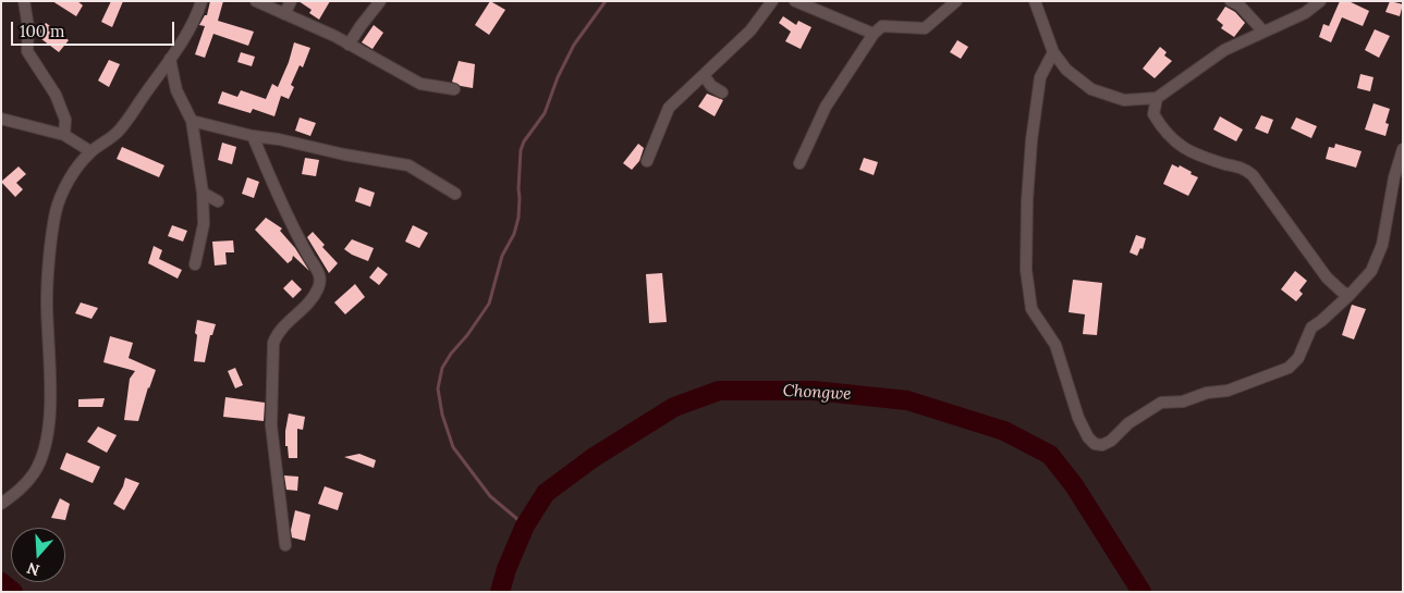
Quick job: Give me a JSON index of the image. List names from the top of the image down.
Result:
{
  "water": ["Chongwe"],
  "scale_bar": "100 m",
  "north": "bottom"
}
